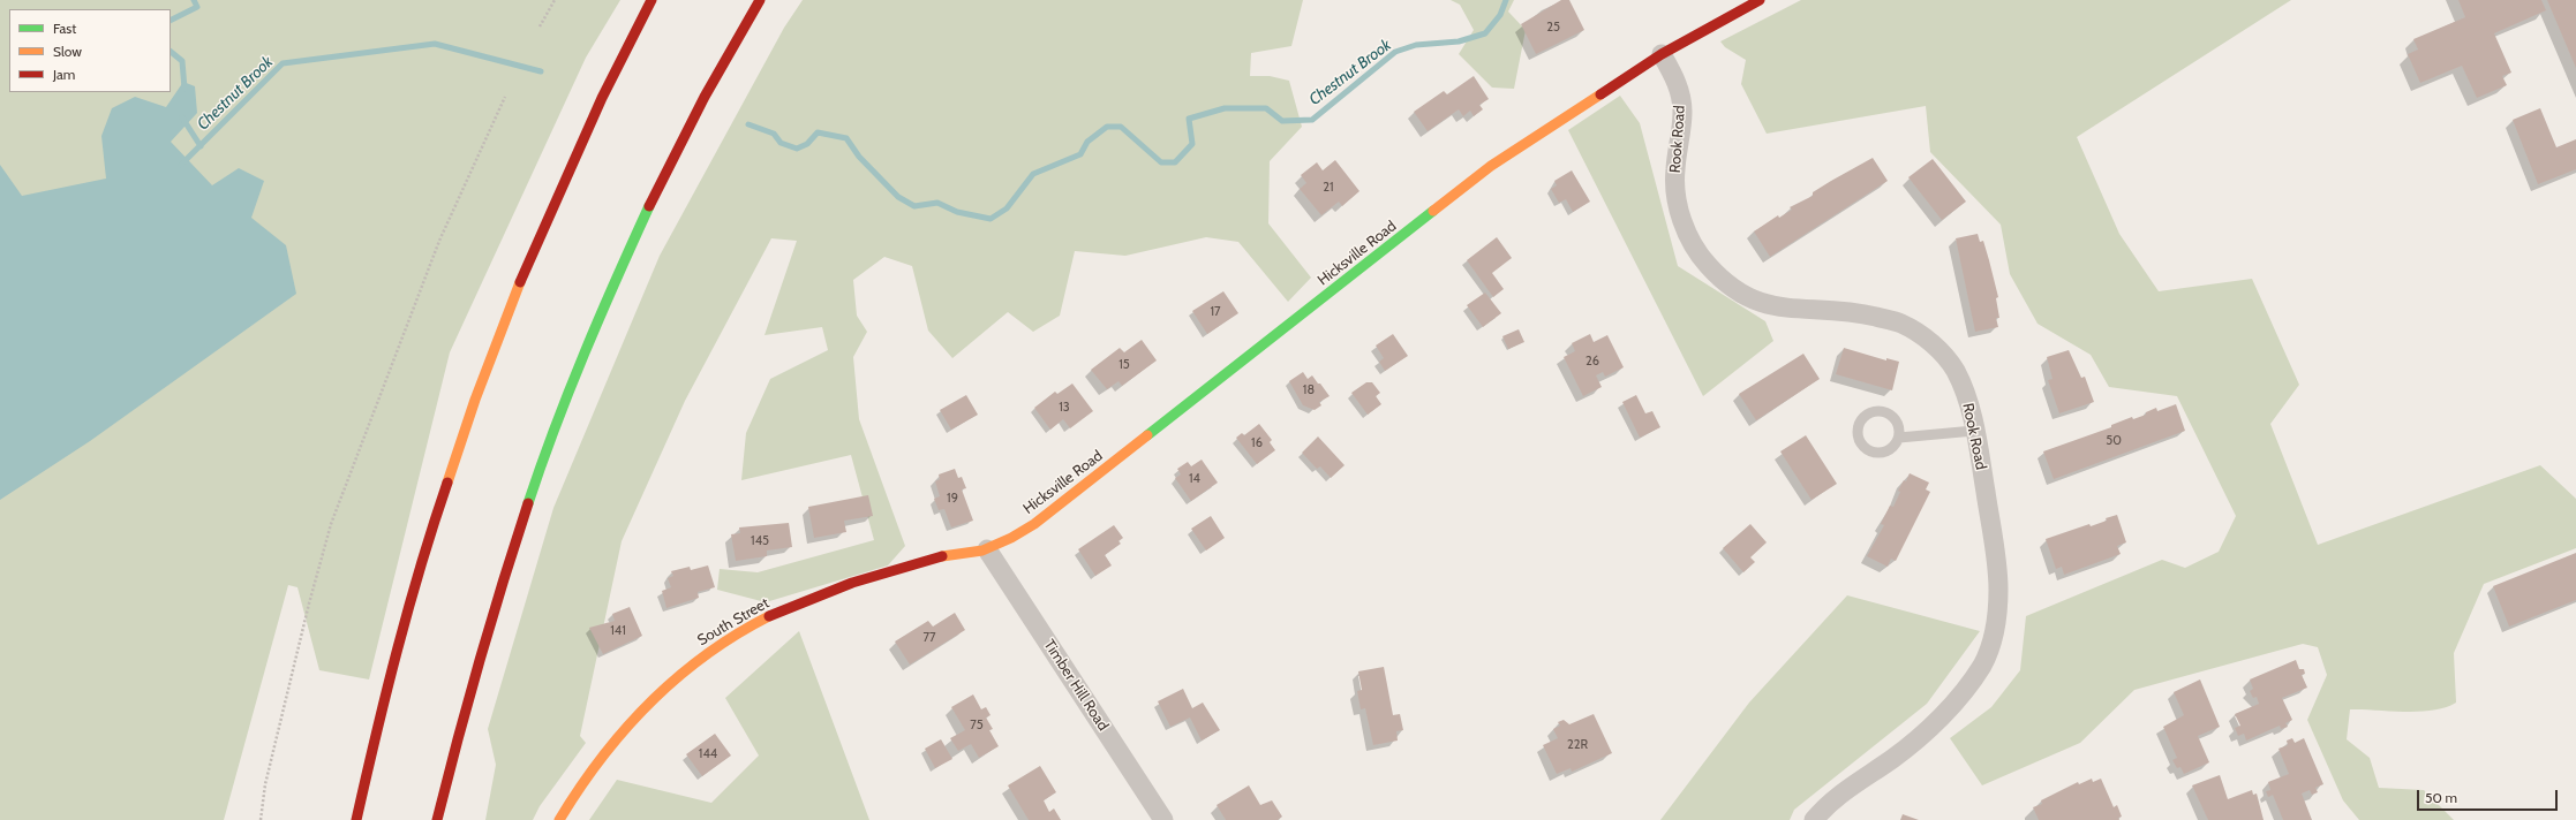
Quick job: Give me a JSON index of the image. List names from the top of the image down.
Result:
{
  "streets": {
    "main road": ["Hicksville Road", "South Street"],
    "street": ["Rook Road", "Timber Hill Road"]
  },
  "crossings": [
    ["Rook Road", "Hicksville Road"],
    ["Hicksville Road", "South Street"],
    ["Hicksville Road", "Timber Hill Road"],
    ["South Street", "Timber Hill Road"]
  ],
  "water": ["Chestnut Brook"],
  "house_numbers": [
    "25",
    "21",
    "17",
    "26",
    "15",
    "18",
    "13",
    "50",
    "16",
    "14",
    "19",
    "145",
    "141",
    "77",
    "75",
    "22R",
    "144"
  ],
  "legend": ["Fast", "Slow", "Jam"],
  "scale_bar": "50 m"
}
